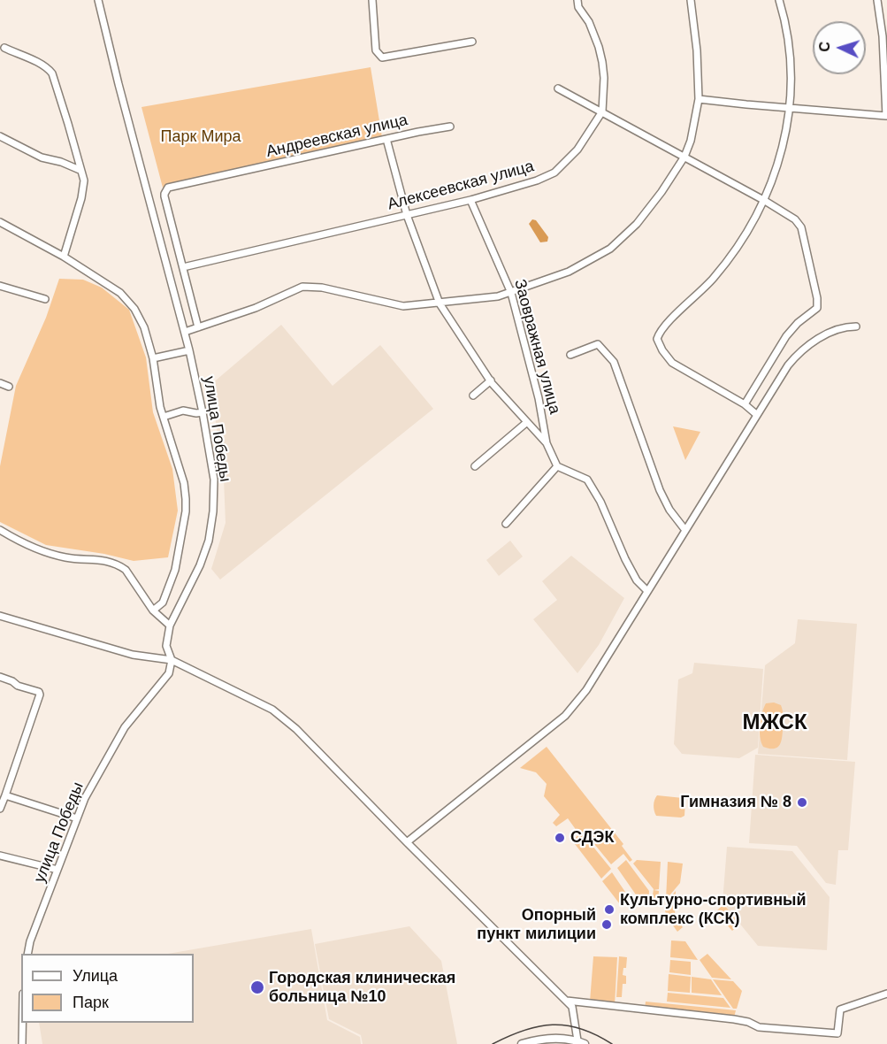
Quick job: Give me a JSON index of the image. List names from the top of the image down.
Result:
{
  "streets": {
    "street": [
      "Андреевская улица",
      "Алексеевская улица",
      "Заовражная улица",
      "улица Победы"
    ]
  },
  "crossings": [
    ["Алексеевская улица", "Заовражная улица"]
  ],
  "districts": ["МЖСК"],
  "parks": ["Парк Мира"],
  "places": [
    "Гимназия № 8",
    "СДЭК",
    "Культурно-спортивный комплекс (КСК)",
    "Опорный пункт милиции",
    "Городская клиническая больница №10"
  ],
  "legend": ["Улица", "Парк"],
  "north": "left"
}
